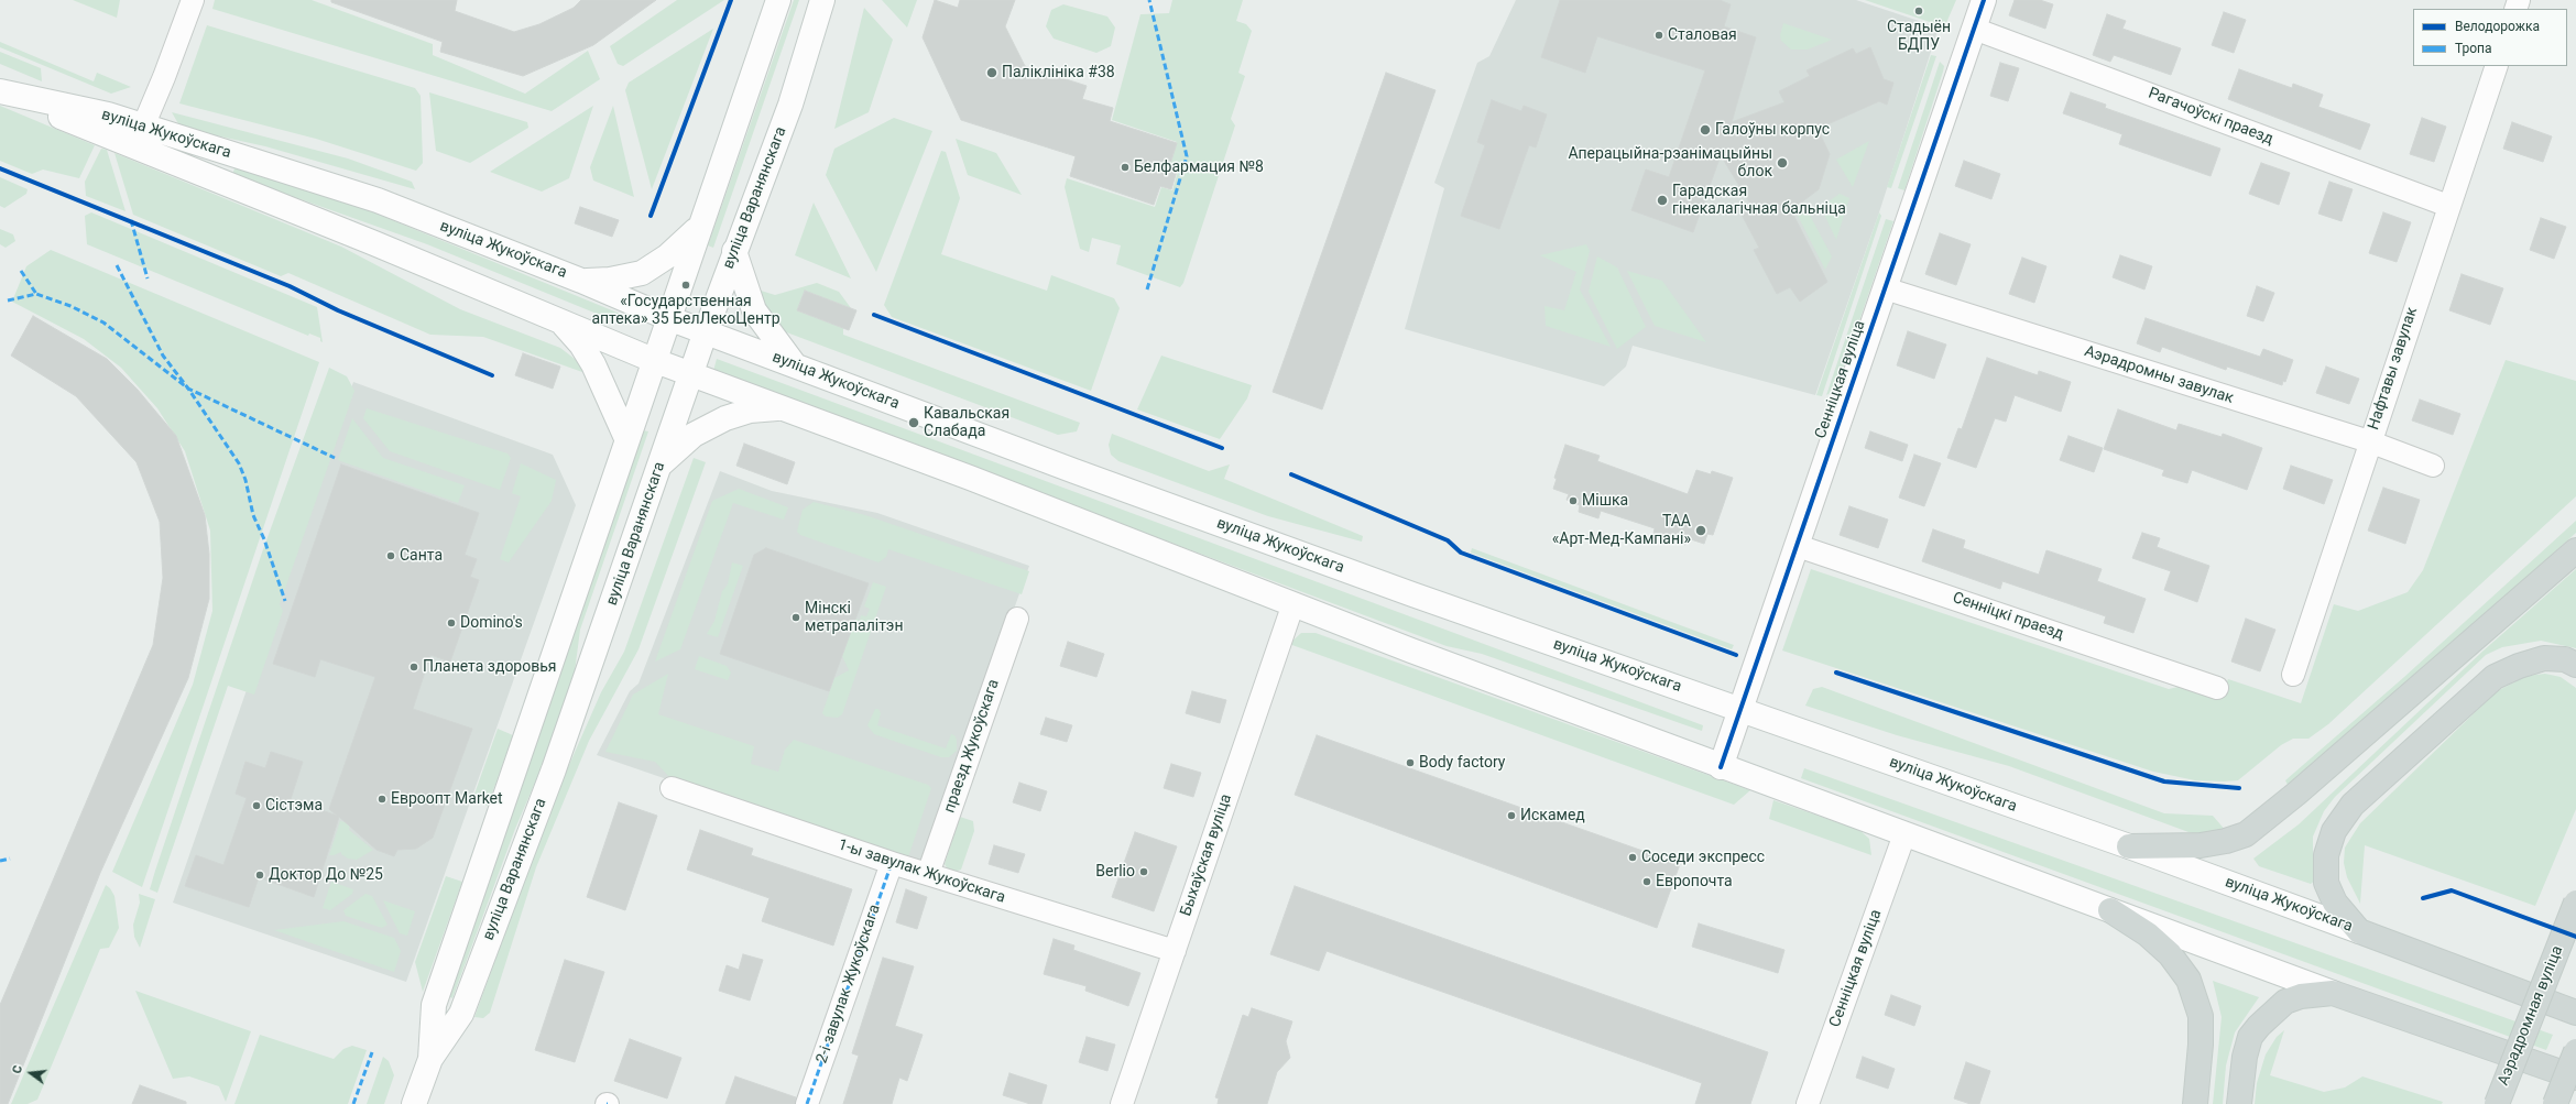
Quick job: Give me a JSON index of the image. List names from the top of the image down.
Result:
{
  "streets": {
    "main road": [
      "вуліца Жукоўскага",
      "вуліца Варанянскага",
      "Сенніцкая вуліца",
      "Аэрадромная вуліца"
    ],
    "street": [
      "Рагачоўскі праезд",
      "Нафтавы завулак",
      "Аэрадромны завулак",
      "Сенніцкі праезд",
      "праезд Жукоўскага",
      "Быхаўская вуліца",
      "1-ы завулак Жукоўскага",
      "2-і завулак Жукоўскага"
    ]
  },
  "crossings": [
    ["Рагачоўскі праезд", "Нафтавы завулак"],
    ["Рагачоўскі праезд", "Сенніцкая вуліца"],
    ["вуліца Жукоўскага", "вуліца Варанянскага"],
    ["вуліца Жукоўскага", "Сенніцкая вуліца"],
    ["вуліца Жукоўскага", "Быхаўская вуліца"],
    ["Нафтавы завулак", "Аэрадромны завулак"],
    ["Аэрадромны завулак", "Сенніцкая вуліца"],
    ["Сенніцкая вуліца", "Сенніцкі праезд"],
    ["праезд Жукоўскага", "1-ы завулак Жукоўскага"],
    ["Быхаўская вуліца", "1-ы завулак Жукоўскага"],
    ["1-ы завулак Жукоўскага", "2-і завулак Жукоўскага"]
  ],
  "places": [
    "Стадыён БДПУ",
    "Сталовая",
    "Паліклініка #38",
    "Галоўны корпус",
    "Аперацыйна-рэанімацыйны блок",
    "Белфармация №8",
    "Гарадская гінекалагічная бальніца",
    "«Государственная аптека» 35 БелЛекоЦентр",
    "Кавальская Слабада",
    "Мішка",
    "ТАА «Арт-Мед-Кампані»",
    "Санта",
    "Мінскі метрапалітэн",
    "Domino's",
    "Планета здоровья",
    "Body factory",
    "Евроопт Market",
    "Сістэма",
    "Искамед",
    "Соседи экспресс",
    "Berlio",
    "Доктор До №25",
    "Европочта"
  ],
  "legend": ["Велодорожка", "Тропа"],
  "north": "left"
}
